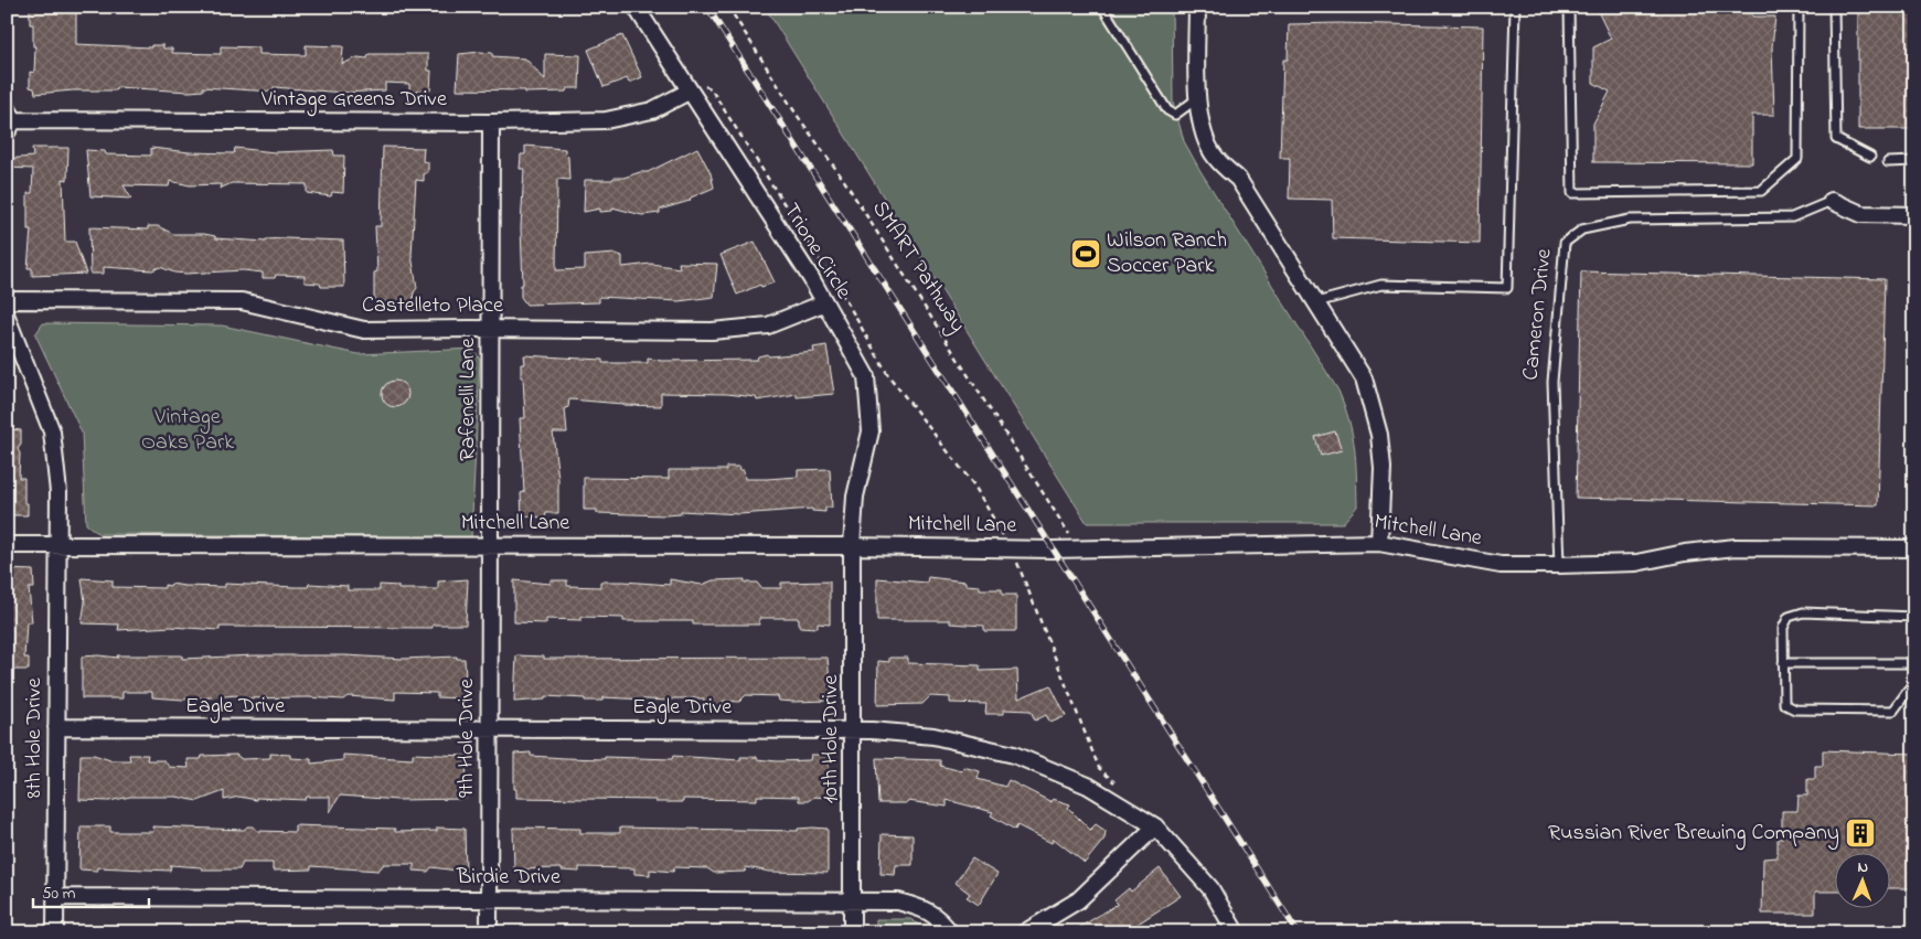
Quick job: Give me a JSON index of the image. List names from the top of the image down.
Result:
{
  "streets": {
    "street": [
      "Vintage Greens Drive",
      "Trione Circle",
      "Castelleto Place",
      "Rafenelli Lane",
      "Mitchell Lane",
      "Eagle Drive",
      "8th Hole Drive",
      "9th Hole Drive",
      "10th Hole Drive",
      "Birdie Drive"
    ],
    "lane": ["Cameron Drive"],
    "path": ["SMART Pathway"]
  },
  "crossings": [
    ["Vintage Greens Drive", "Trione Circle"],
    ["Vintage Greens Drive", "Rafenelli Lane"],
    ["Trione Circle", "Castelleto Place"],
    ["Trione Circle", "Mitchell Lane"],
    ["Trione Circle", "10th Hole Drive"],
    ["SMART Pathway", "Mitchell Lane"],
    ["Castelleto Place", "Rafenelli Lane"],
    ["Cameron Drive", "Mitchell Lane"],
    ["Rafenelli Lane", "Mitchell Lane"],
    ["Rafenelli Lane", "9th Hole Drive"],
    ["Mitchell Lane", "8th Hole Drive"],
    ["Mitchell Lane", "9th Hole Drive"],
    ["Mitchell Lane", "10th Hole Drive"],
    ["Eagle Drive", "8th Hole Drive"],
    ["Eagle Drive", "9th Hole Drive"],
    ["Eagle Drive", "10th Hole Drive"],
    ["8th Hole Drive", "Birdie Drive"],
    ["9th Hole Drive", "Birdie Drive"],
    ["10th Hole Drive", "Birdie Drive"]
  ],
  "parks": ["Vintage Oaks Park"],
  "places": {
    "sports": ["Wilson Ranch Soccer Park"],
    "building": ["Russian River Brewing Company"]
  },
  "scale_bar": "50 m",
  "north": "top"
}
